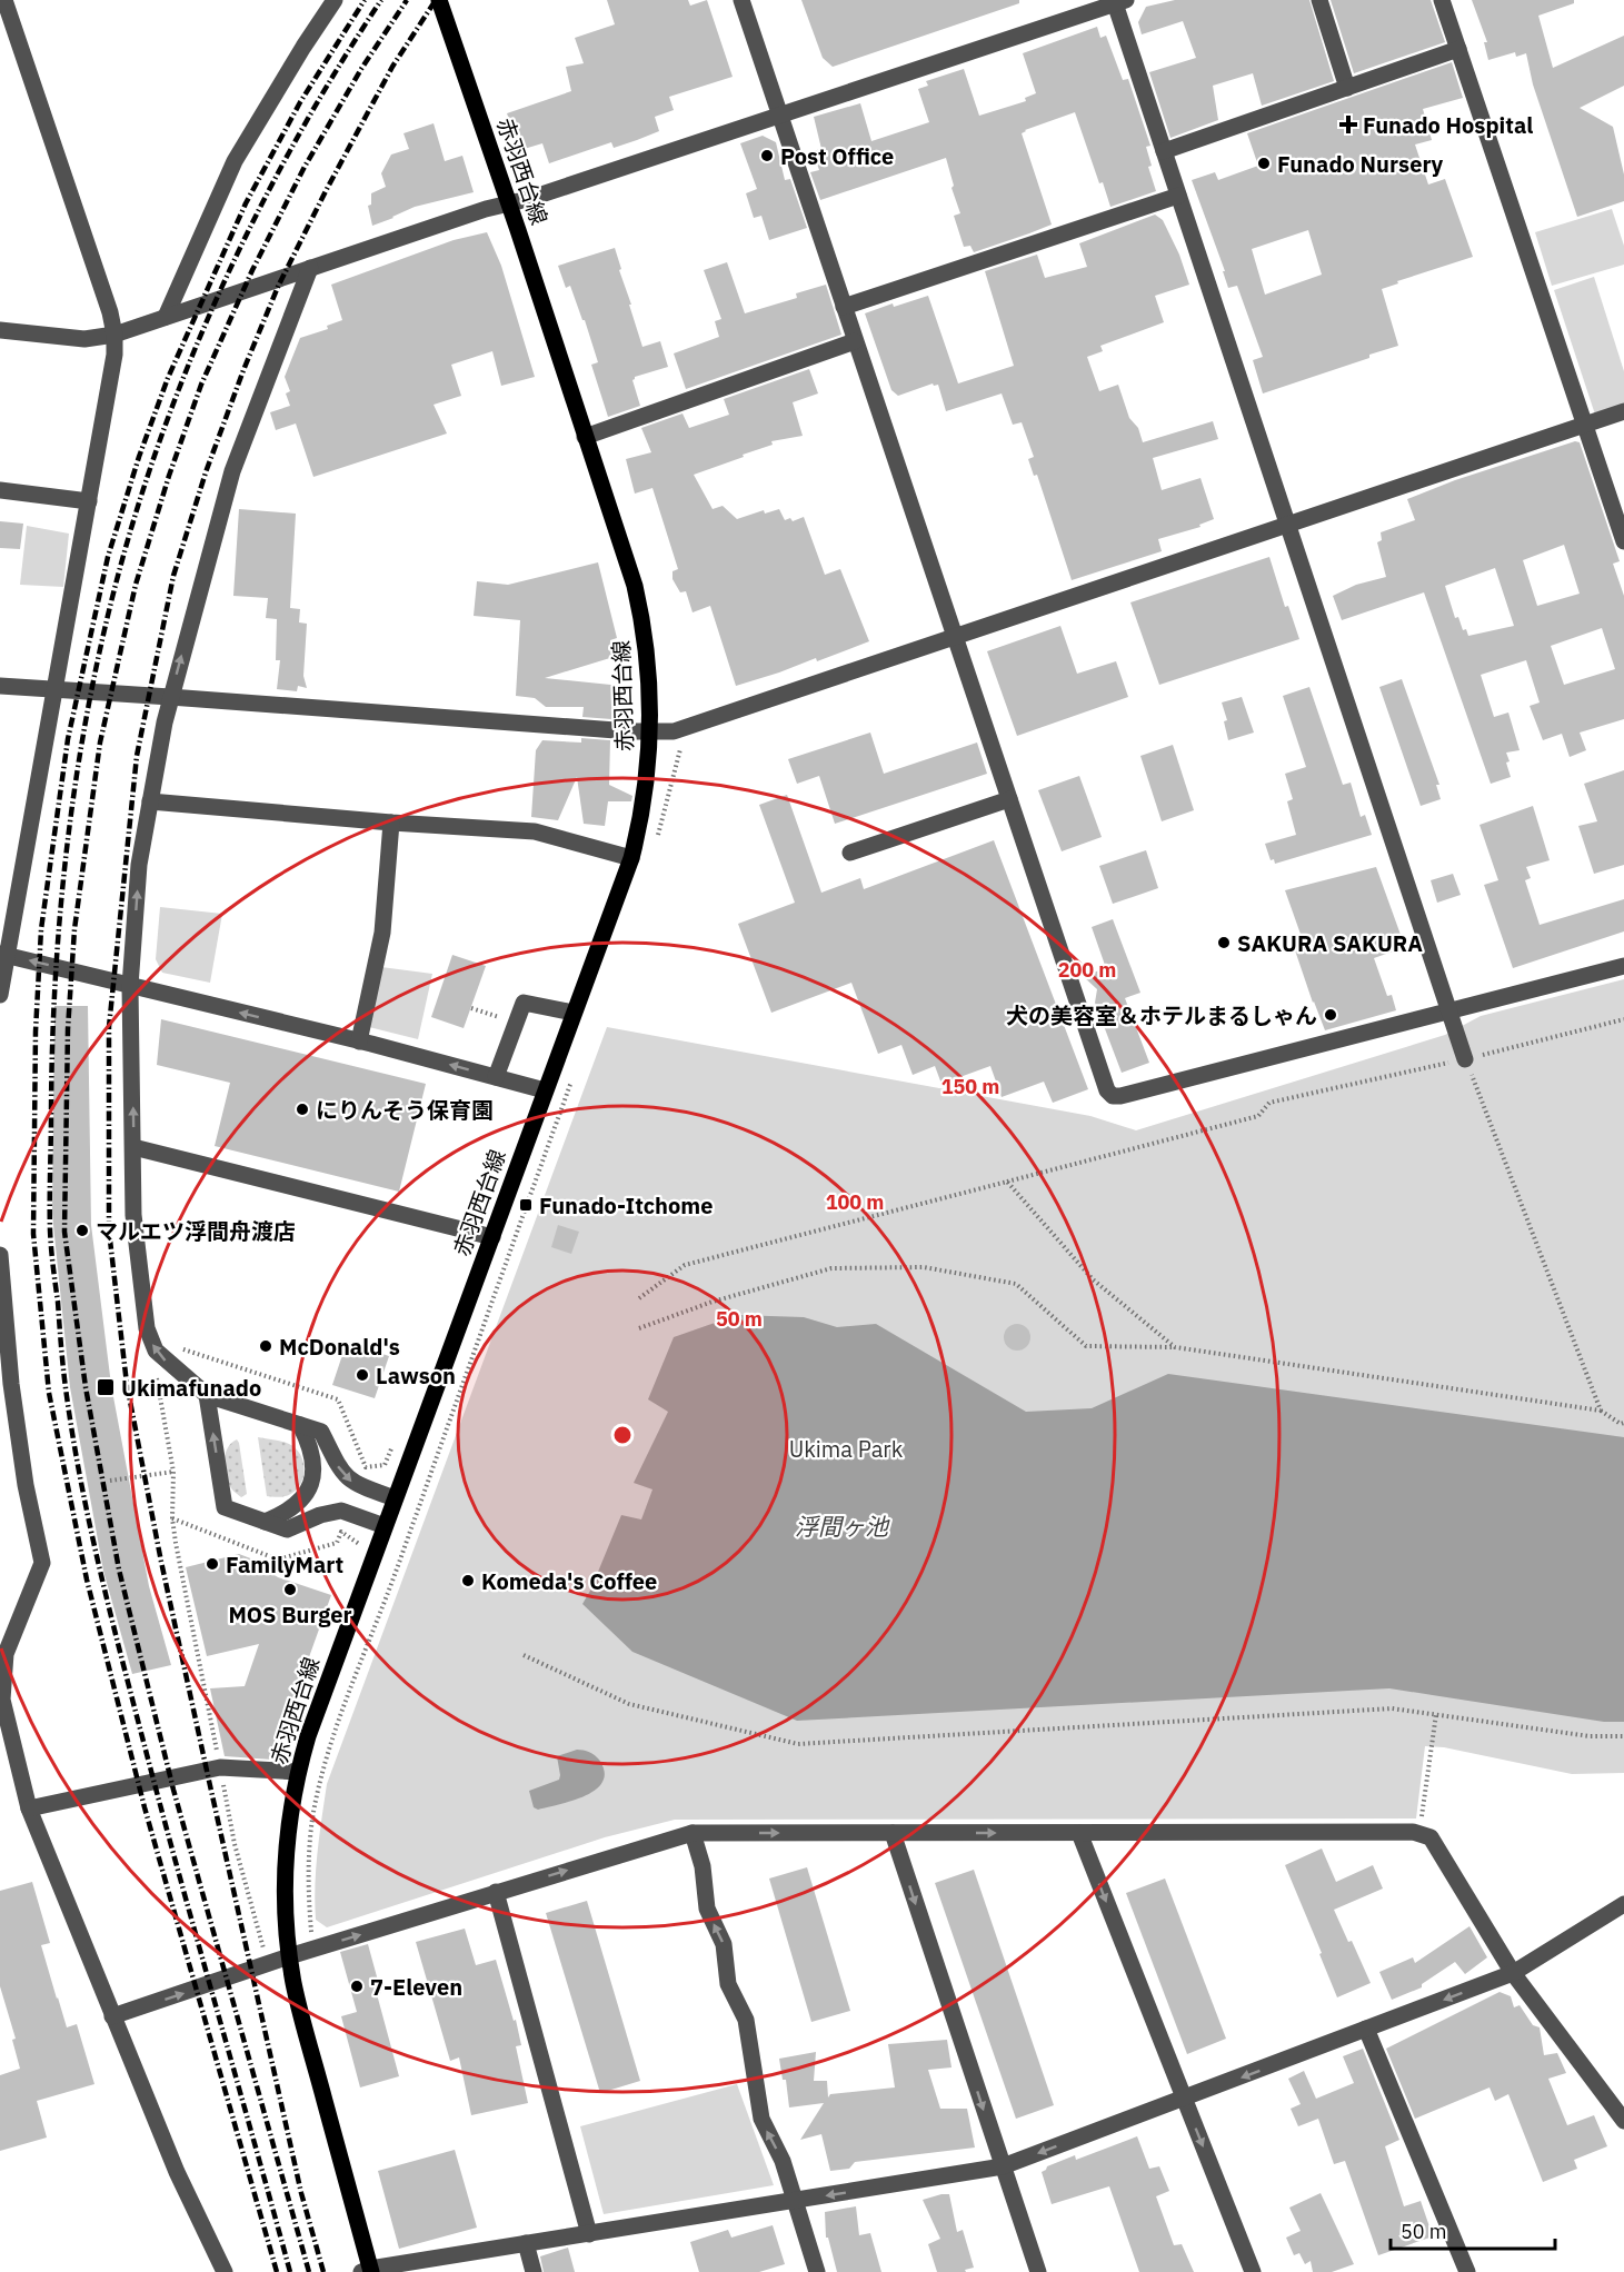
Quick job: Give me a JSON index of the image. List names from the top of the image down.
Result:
{
  "streets": {
    "main road": ["赤羽西台線"]
  },
  "water": ["浮間ヶ池"],
  "parks": ["Ukima Park"],
  "places": {
    "health": ["Funado Hospital"],
    "other": [
      "Post Office",
      "Funado Nursery",
      "SAKURA SAKURA",
      "犬の美容室＆ホテルまるしゃん",
      "にりんそう保育園",
      "マルエツ浮間舟渡店",
      "McDonald's",
      "Lawson",
      "FamilyMart",
      "Komeda's Coffee",
      "MOS Burger",
      "7-Eleven"
    ],
    "transit": ["Funado-Itchome", "Ukimafunado"]
  },
  "scale_bar": "50 m",
  "rings": [
    "200 m",
    "150 m",
    "100 m",
    "50 m"
  ]
}
